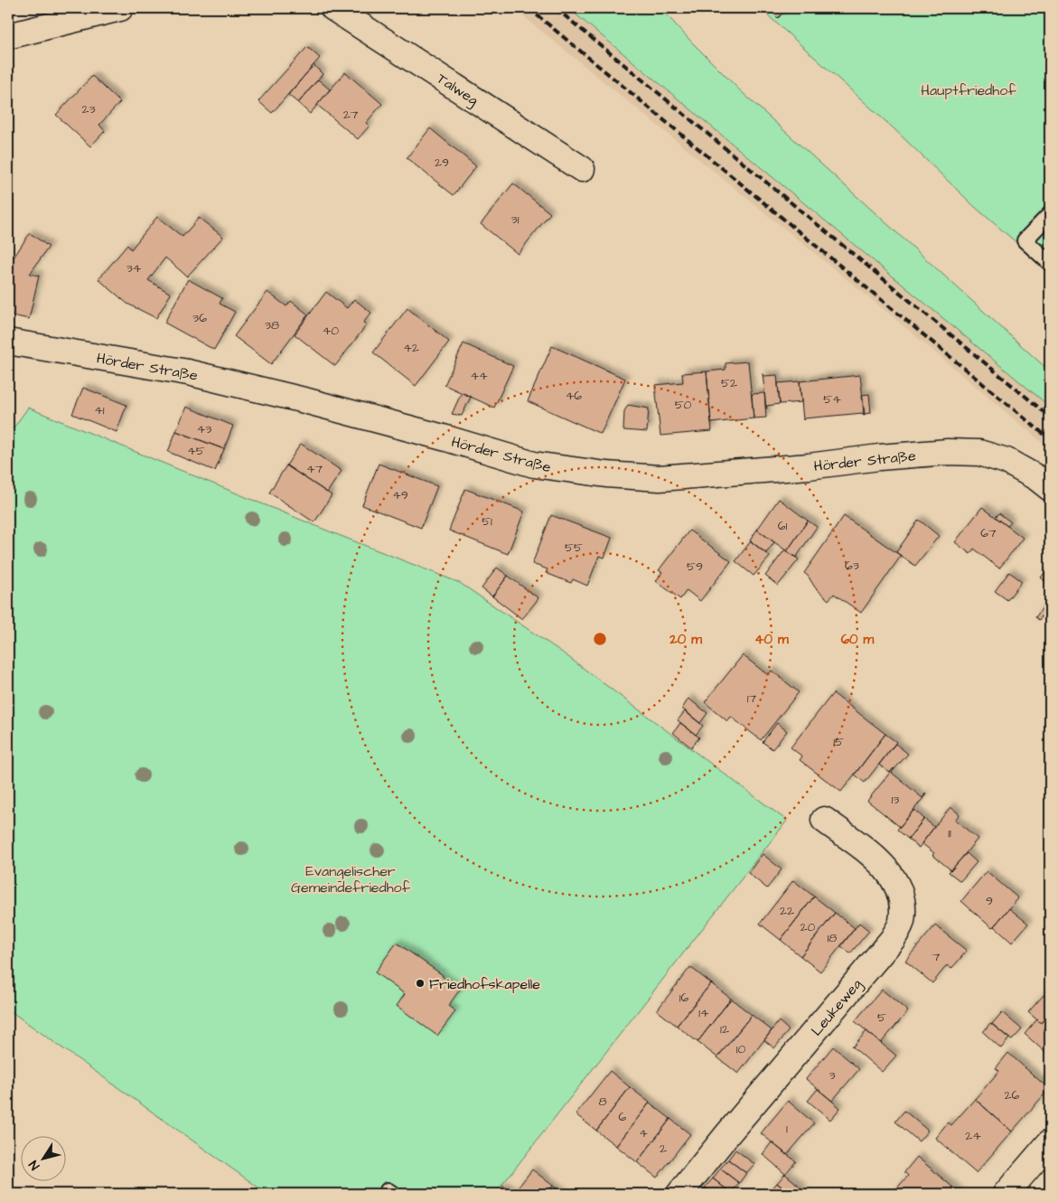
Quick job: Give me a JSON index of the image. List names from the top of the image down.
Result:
{
  "streets": {
    "street": ["Talweg", "Hörder Straße", "Leukeweg"]
  },
  "parks": ["Hauptfriedhof", "Evangelischer Gemeindefriedhof"],
  "places": ["Friedhofskapelle"],
  "house_numbers": [
    "23",
    "27",
    "29",
    "31",
    "34",
    "36",
    "38",
    "40",
    "42",
    "44",
    "52",
    "46",
    "54",
    "50",
    "41",
    "43",
    "45",
    "47",
    "49",
    "51",
    "61",
    "67",
    "55",
    "63",
    "59",
    "17",
    "15",
    "13",
    "11",
    "9",
    "22",
    "20",
    "18",
    "7",
    "16",
    "14",
    "5",
    "12",
    "10",
    "3",
    "26",
    "8",
    "6",
    "1",
    "4",
    "24",
    "2"
  ],
  "north": "bottom left",
  "rings": ["20 m", "40 m", "60 m"]
}
